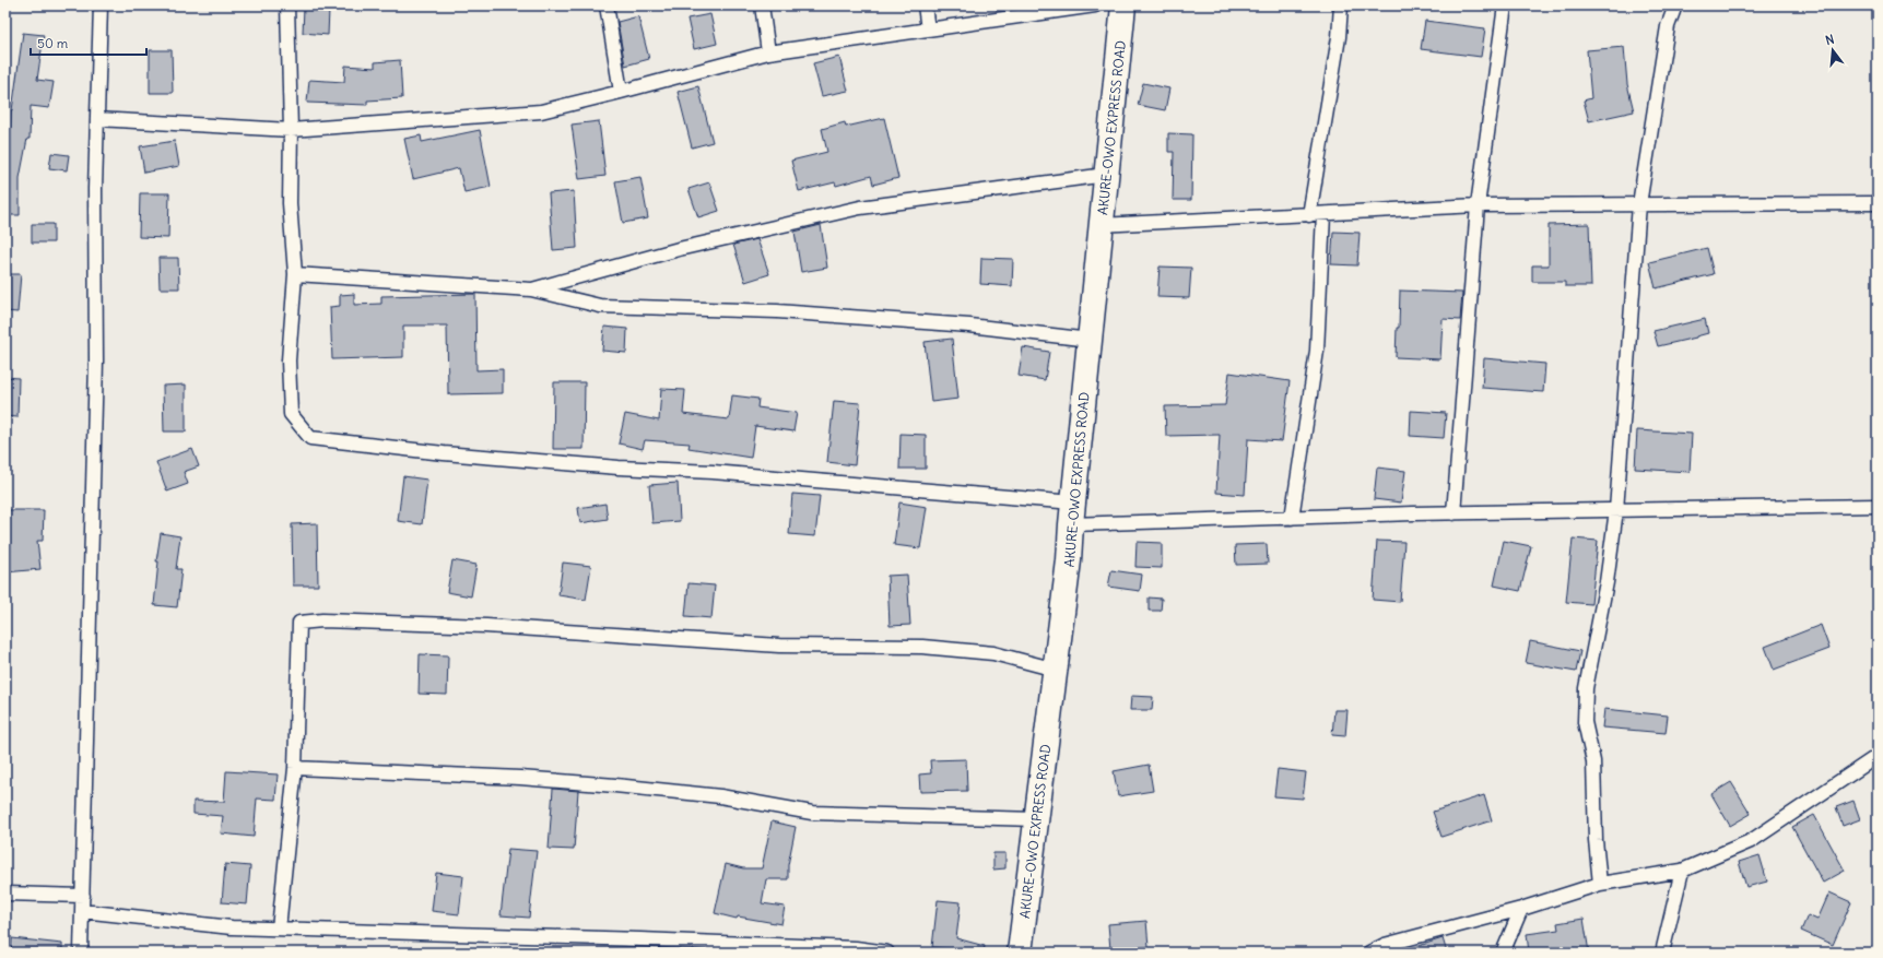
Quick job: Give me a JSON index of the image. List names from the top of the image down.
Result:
{
  "streets": {
    "highway": ["AKURE-OWO EXPRESS ROAD"]
  },
  "scale_bar": "50 m",
  "north": "top"
}
